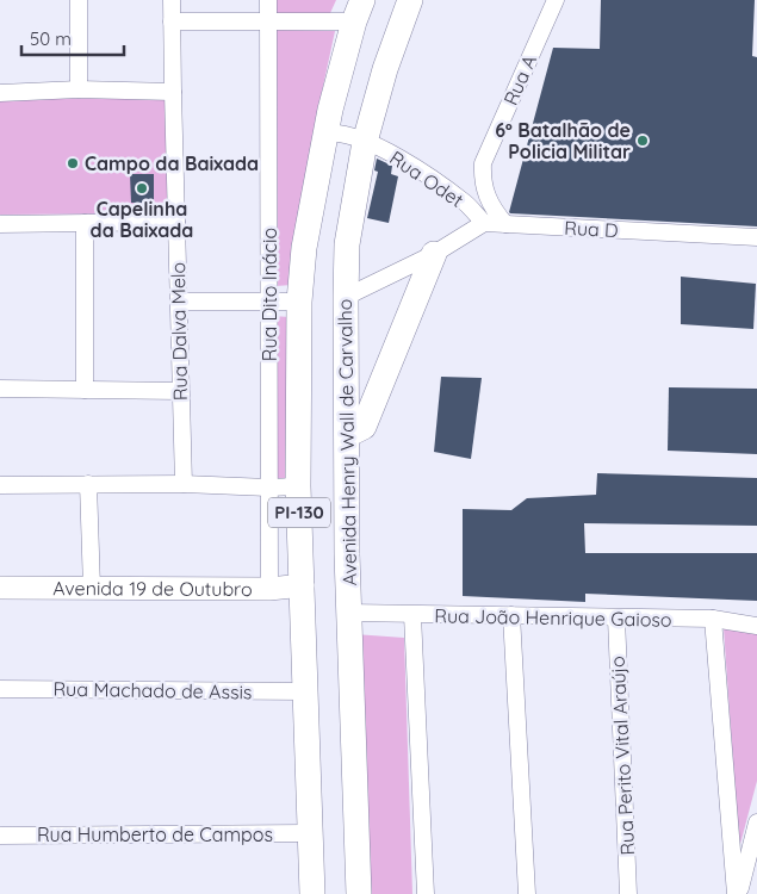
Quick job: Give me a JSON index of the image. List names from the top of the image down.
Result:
{
  "streets": {
    "main road": ["Avenida Henry Wall de Carvalho", "PI-130"],
    "street": [
      "Rua A",
      "Rua Odet",
      "Rua D",
      "Rua Dito Inácio",
      "Rua Dalva Melo",
      "Avenida 19 de Outubro",
      "Rua João Henrique Gaioso",
      "Rua Machado de Assis",
      "Rua Perito Vital Araújo",
      "Rua Humberto de Campos"
    ]
  },
  "crossings": [
    ["Rua A", "Rua D"],
    ["Rua Odet", "Rua D"],
    ["Rua Odet", "Avenida Henry Wall de Carvalho"],
    ["Rua Odet", "PI-130"],
    ["Rua Dito Inácio", "Avenida 19 de Outubro"],
    ["Avenida Henry Wall de Carvalho", "Rua João Henrique Gaioso"],
    ["PI-130", "Avenida 19 de Outubro"],
    ["PI-130", "Rua Machado de Assis"],
    ["PI-130", "Rua Humberto de Campos"],
    ["Rua João Henrique Gaioso", "Rua Perito Vital Araújo"]
  ],
  "places": ["6º Batalhão de Policia Militar", "Campo da Baixada", "Capelinha da Baixada"],
  "scale_bar": "50 m"
}
